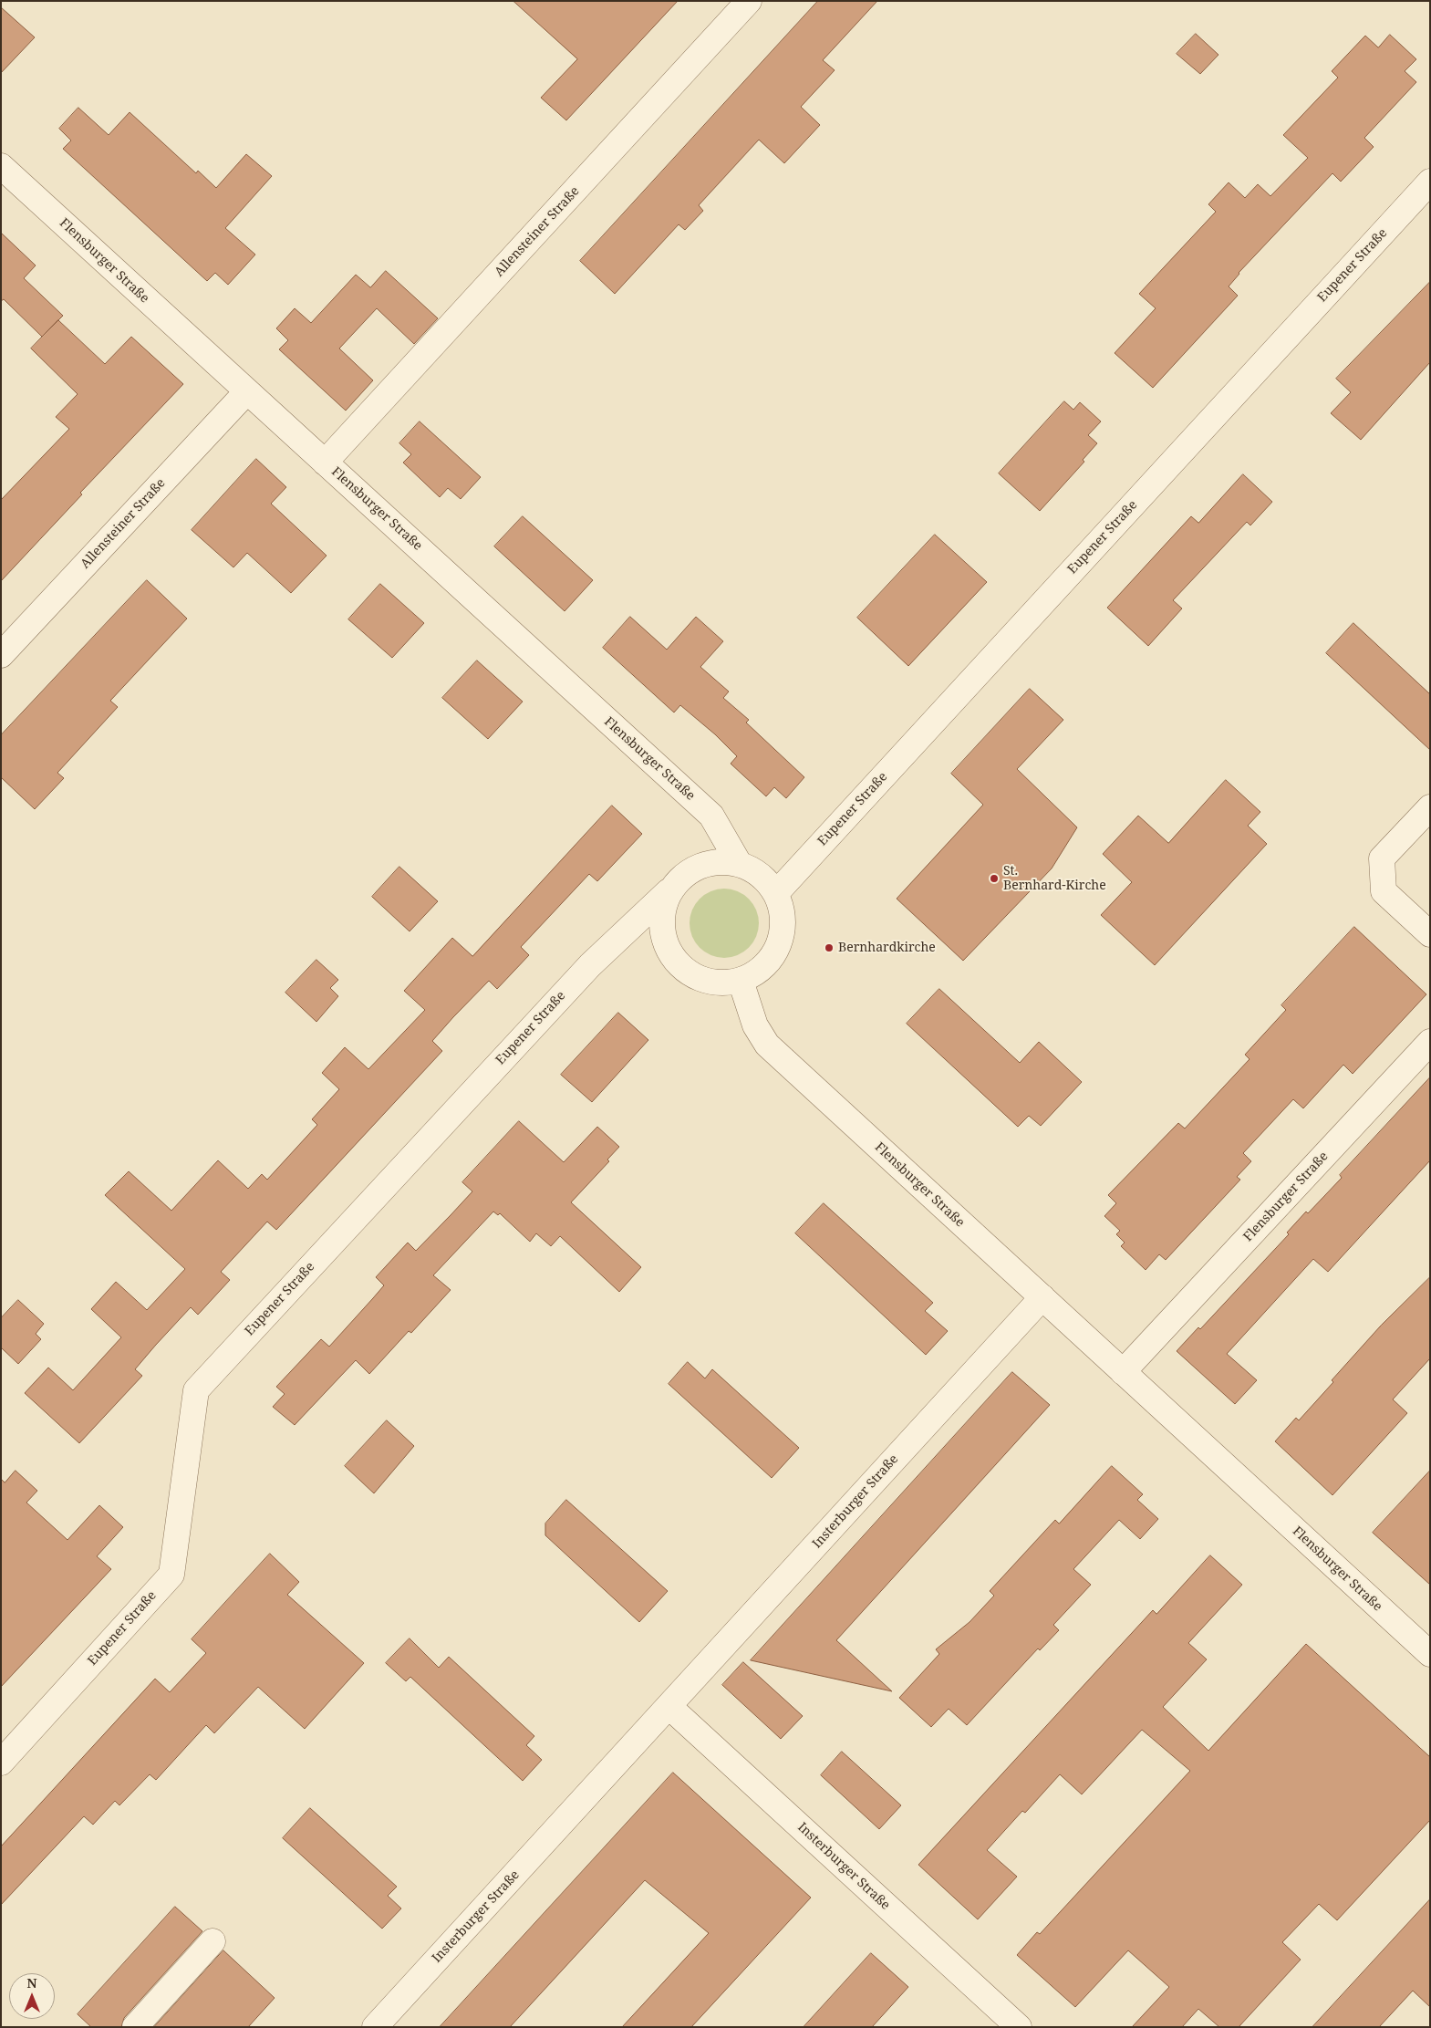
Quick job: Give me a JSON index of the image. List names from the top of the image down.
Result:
{
  "streets": {
    "street": [
      "Allensteiner Straße",
      "Flensburger Straße",
      "Eupener Straße",
      "Insterburger Straße"
    ]
  },
  "crossings": [
    ["Allensteiner Straße", "Flensburger Straße"],
    ["Flensburger Straße", "Eupener Straße"],
    ["Flensburger Straße", "Insterburger Straße"]
  ],
  "places": ["St. Bernhard-Kirche", "Bernhardkirche"],
  "north": "top"
}
